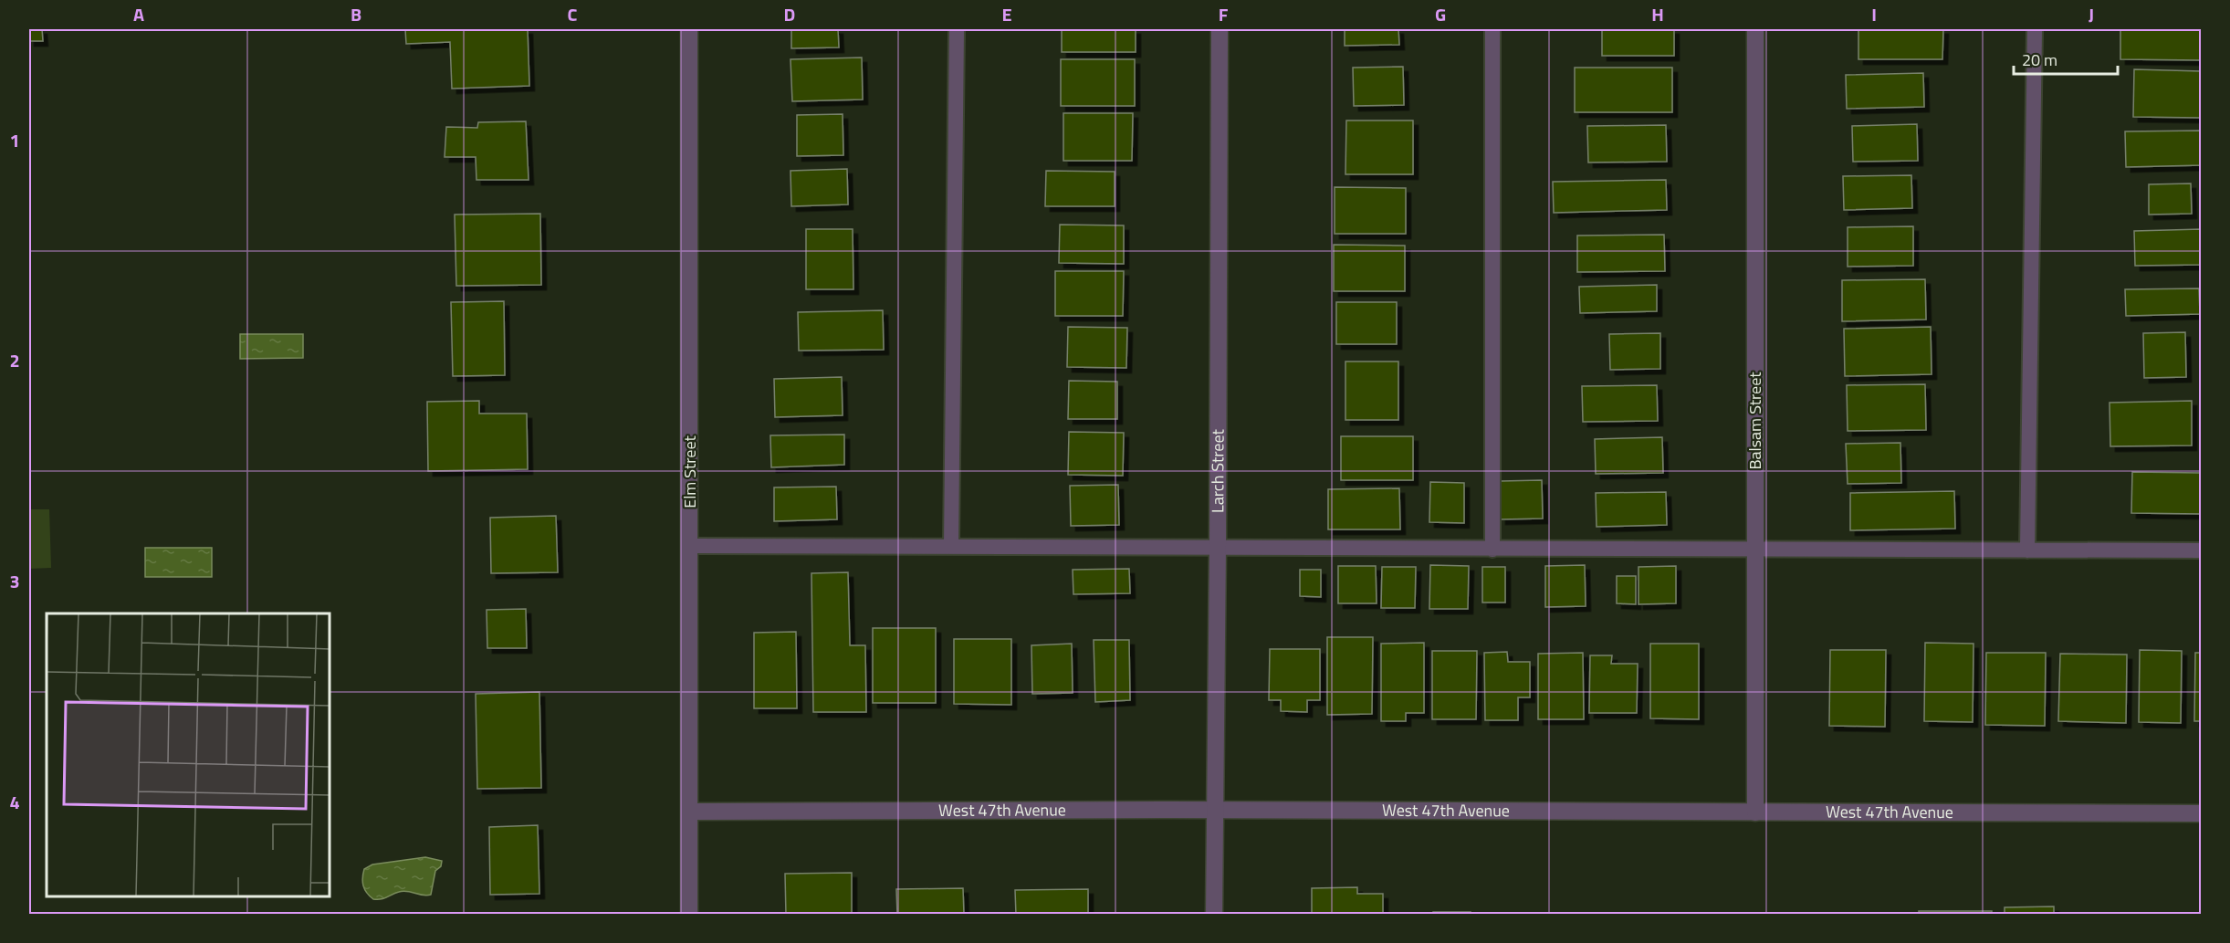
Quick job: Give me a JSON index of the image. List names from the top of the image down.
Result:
{
  "streets": {
    "street": [
      "Balsam Street",
      "Elm Street",
      "Larch Street",
      "West 47th Avenue"
    ]
  },
  "crossings": [
    ["Balsam Street", "West 47th Avenue"],
    ["Elm Street", "West 47th Avenue"],
    ["Larch Street", "West 47th Avenue"]
  ],
  "scale_bar": "20 m",
  "grid": {
    "columns": [
      "A",
      "B",
      "C",
      "D",
      "E",
      "F",
      "G",
      "H",
      "I",
      "J"
    ],
    "rows": [
      "1",
      "2",
      "3",
      "4"
    ]
  }
}
